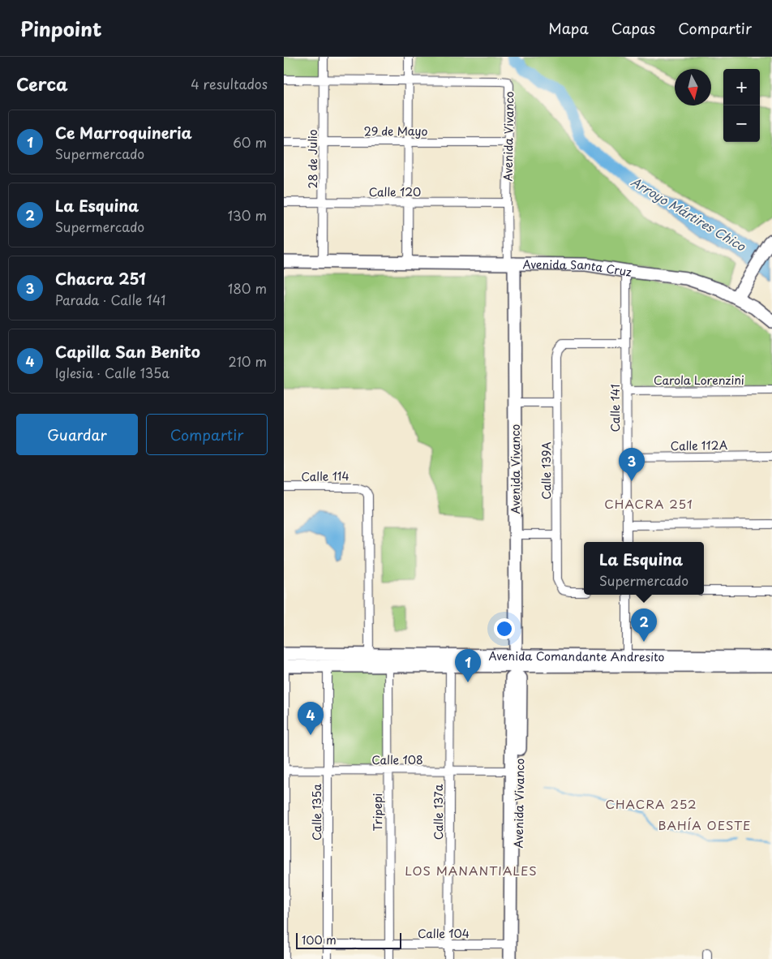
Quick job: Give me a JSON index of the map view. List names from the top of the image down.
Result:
{
  "streets": {
    "main road": ["Avenida Vivanco", "Avenida Santa Cruz", "Avenida Comandante Andresito"],
    "street": [
      "29 de Mayo",
      "28 de Julio",
      "Calle 120",
      "Carola Lorenzini",
      "Calle 141",
      "Calle 112A",
      "Calle 139A",
      "Calle 114",
      "Calle 108",
      "Calle 135a",
      "Tripepi",
      "Calle 137a",
      "Calle 104"
    ]
  },
  "crossings": [
    ["29 de Mayo", "Avenida Vivanco"],
    ["29 de Mayo", "28 de Julio"],
    ["Avenida Vivanco", "Calle 120"],
    ["Avenida Vivanco", "Avenida Santa Cruz"],
    ["Avenida Vivanco", "Avenida Comandante Andresito"],
    ["Avenida Vivanco", "Calle 108"],
    ["Avenida Vivanco", "Calle 104"],
    ["28 de Julio", "Calle 120"],
    ["28 de Julio", "Avenida Santa Cruz"],
    ["Avenida Santa Cruz", "Calle 141"],
    ["Carola Lorenzini", "Calle 141"],
    ["Calle 141", "Calle 112A"],
    ["Calle 141", "Calle 139A"],
    ["Calle 114", "Avenida Comandante Andresito"],
    ["Avenida Comandante Andresito", "Calle 135a"],
    ["Avenida Comandante Andresito", "Tripepi"],
    ["Avenida Comandante Andresito", "Calle 137a"],
    ["Calle 108", "Calle 135a"],
    ["Calle 108", "Tripepi"],
    ["Calle 108", "Calle 137a"],
    ["Calle 135a", "Calle 104"],
    ["Tripepi", "Calle 104"],
    ["Calle 137a", "Calle 104"]
  ],
  "districts": [
    "CHACRA 251",
    "CHACRA 252",
    "BAHÍA OESTE",
    "LOS MANANTIALES"
  ],
  "water": ["Arroyo Mártires Chico"],
  "scale_bar": "100 m",
  "north": "bottom",
  "page": {
    "header": "Pinpoint",
    "nav": ["Mapa", "Capas", "Compartir"],
    "heading": ["Cerca", "4 resultados"],
    "map_buttons": ["+", "−"],
    "list": [
      {
        "mark": "1",
        "name": "Ce Marroquineria",
        "note": "Supermercado",
        "value": "60 m"
      },
      {
        "mark": "2",
        "name": "La Esquina",
        "note": "Supermercado",
        "value": "130 m"
      },
      {
        "mark": "3",
        "name": "Chacra 251",
        "note": "Parada · Calle 141",
        "value": "180 m"
      },
      {
        "mark": "4",
        "name": "Capilla San Benito",
        "note": "Iglesia · Calle 135a",
        "value": "210 m"
      }
    ],
    "buttons": ["Guardar", "Compartir"],
    "pins": [
      "3",
      "2",
      "1",
      "4"
    ],
    "popup": ["La Esquina", "Supermercado"],
    "scale": "100 m"
  }
}
